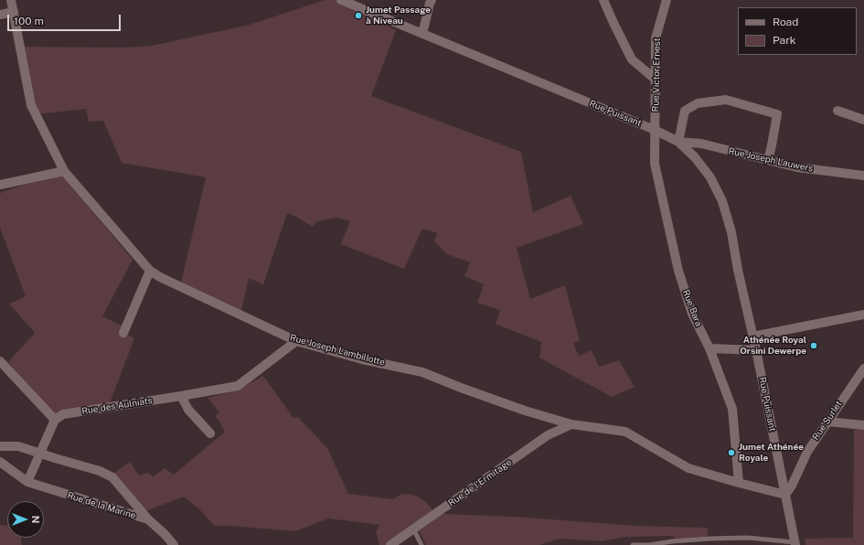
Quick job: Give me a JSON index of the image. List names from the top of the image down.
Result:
{
  "streets": {
    "street": [
      "Rue Victor Ernest",
      "Rue Puissant",
      "Rue Joseph Lauwers",
      "Rue Bara",
      "Rue Joseph Lambillotte",
      "Rue des Aulniats",
      "Rue Surlet",
      "Rue de l'Ermitage",
      "Rue de la Marine"
    ]
  },
  "crossings": [
    ["Rue Victor Ernest", "Rue Puissant"],
    ["Rue Victor Ernest", "Rue Bara"],
    ["Rue Puissant", "Rue Joseph Lauwers"],
    ["Rue Puissant", "Rue Bara"],
    ["Rue Puissant", "Rue Joseph Lambillotte"],
    ["Rue Puissant", "Rue Surlet"],
    ["Rue Bara", "Rue Joseph Lambillotte"],
    ["Rue Joseph Lambillotte", "Rue des Aulniats"],
    ["Rue Joseph Lambillotte", "Rue Surlet"],
    ["Rue Joseph Lambillotte", "Rue de l'Ermitage"]
  ],
  "places": ["Jumet Passage à Niveau", "Athénée Royal Orsini Dewerpe", "Jumet Athénée Royale"],
  "legend": ["Road", "Park"],
  "scale_bar": "100 m",
  "north": "right"
}
